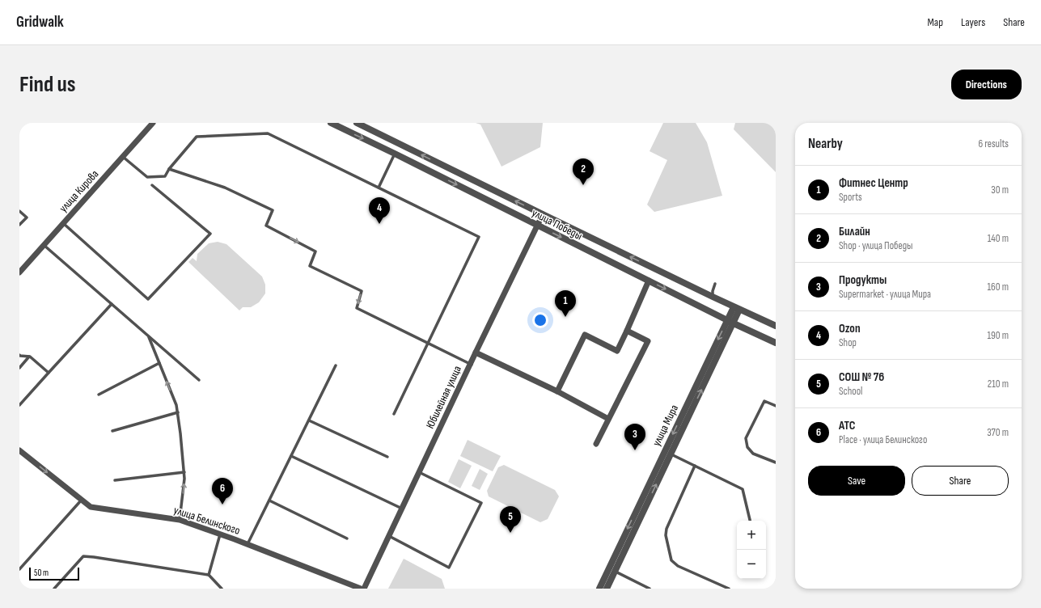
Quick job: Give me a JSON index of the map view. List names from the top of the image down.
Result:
{
  "streets": {
    "street": [
      "улица Кирова",
      "улица Победы",
      "Юбилейная улица",
      "улица Мира",
      "улица Белинского"
    ]
  },
  "crossings": [
    ["улица Победы", "Юбилейная улица"],
    ["улица Победы", "улица Мира"]
  ],
  "scale_bar": "50 m",
  "page": {
    "header": "Gridwalk",
    "nav": ["Map", "Layers", "Share"],
    "buttons": [
      "Directions",
      ["Save", "Share"]
    ],
    "title": "Find us",
    "heading": ["Nearby", "6 results"],
    "pins": [
      "2",
      "4",
      "1",
      "3",
      "6",
      "5"
    ],
    "list": [
      {
        "mark": "1",
        "name": "Фитнес Центр",
        "note": "Sports",
        "value": "30 m"
      },
      {
        "mark": "2",
        "name": "Билайн",
        "note": "Shop · улица Победы",
        "value": "140 m"
      },
      {
        "mark": "3",
        "name": "Продукты",
        "note": "Supermarket · улица Мира",
        "value": "160 m"
      },
      {
        "mark": "4",
        "name": "Ozon",
        "note": "Shop",
        "value": "190 m"
      },
      {
        "mark": "5",
        "name": "СОШ № 76",
        "note": "School",
        "value": "210 m"
      },
      {
        "mark": "6",
        "name": "АТС",
        "note": "Place · улица Белинского",
        "value": "370 m"
      }
    ],
    "map_buttons": ["+", "−"],
    "scale": "50 m"
  }
}
